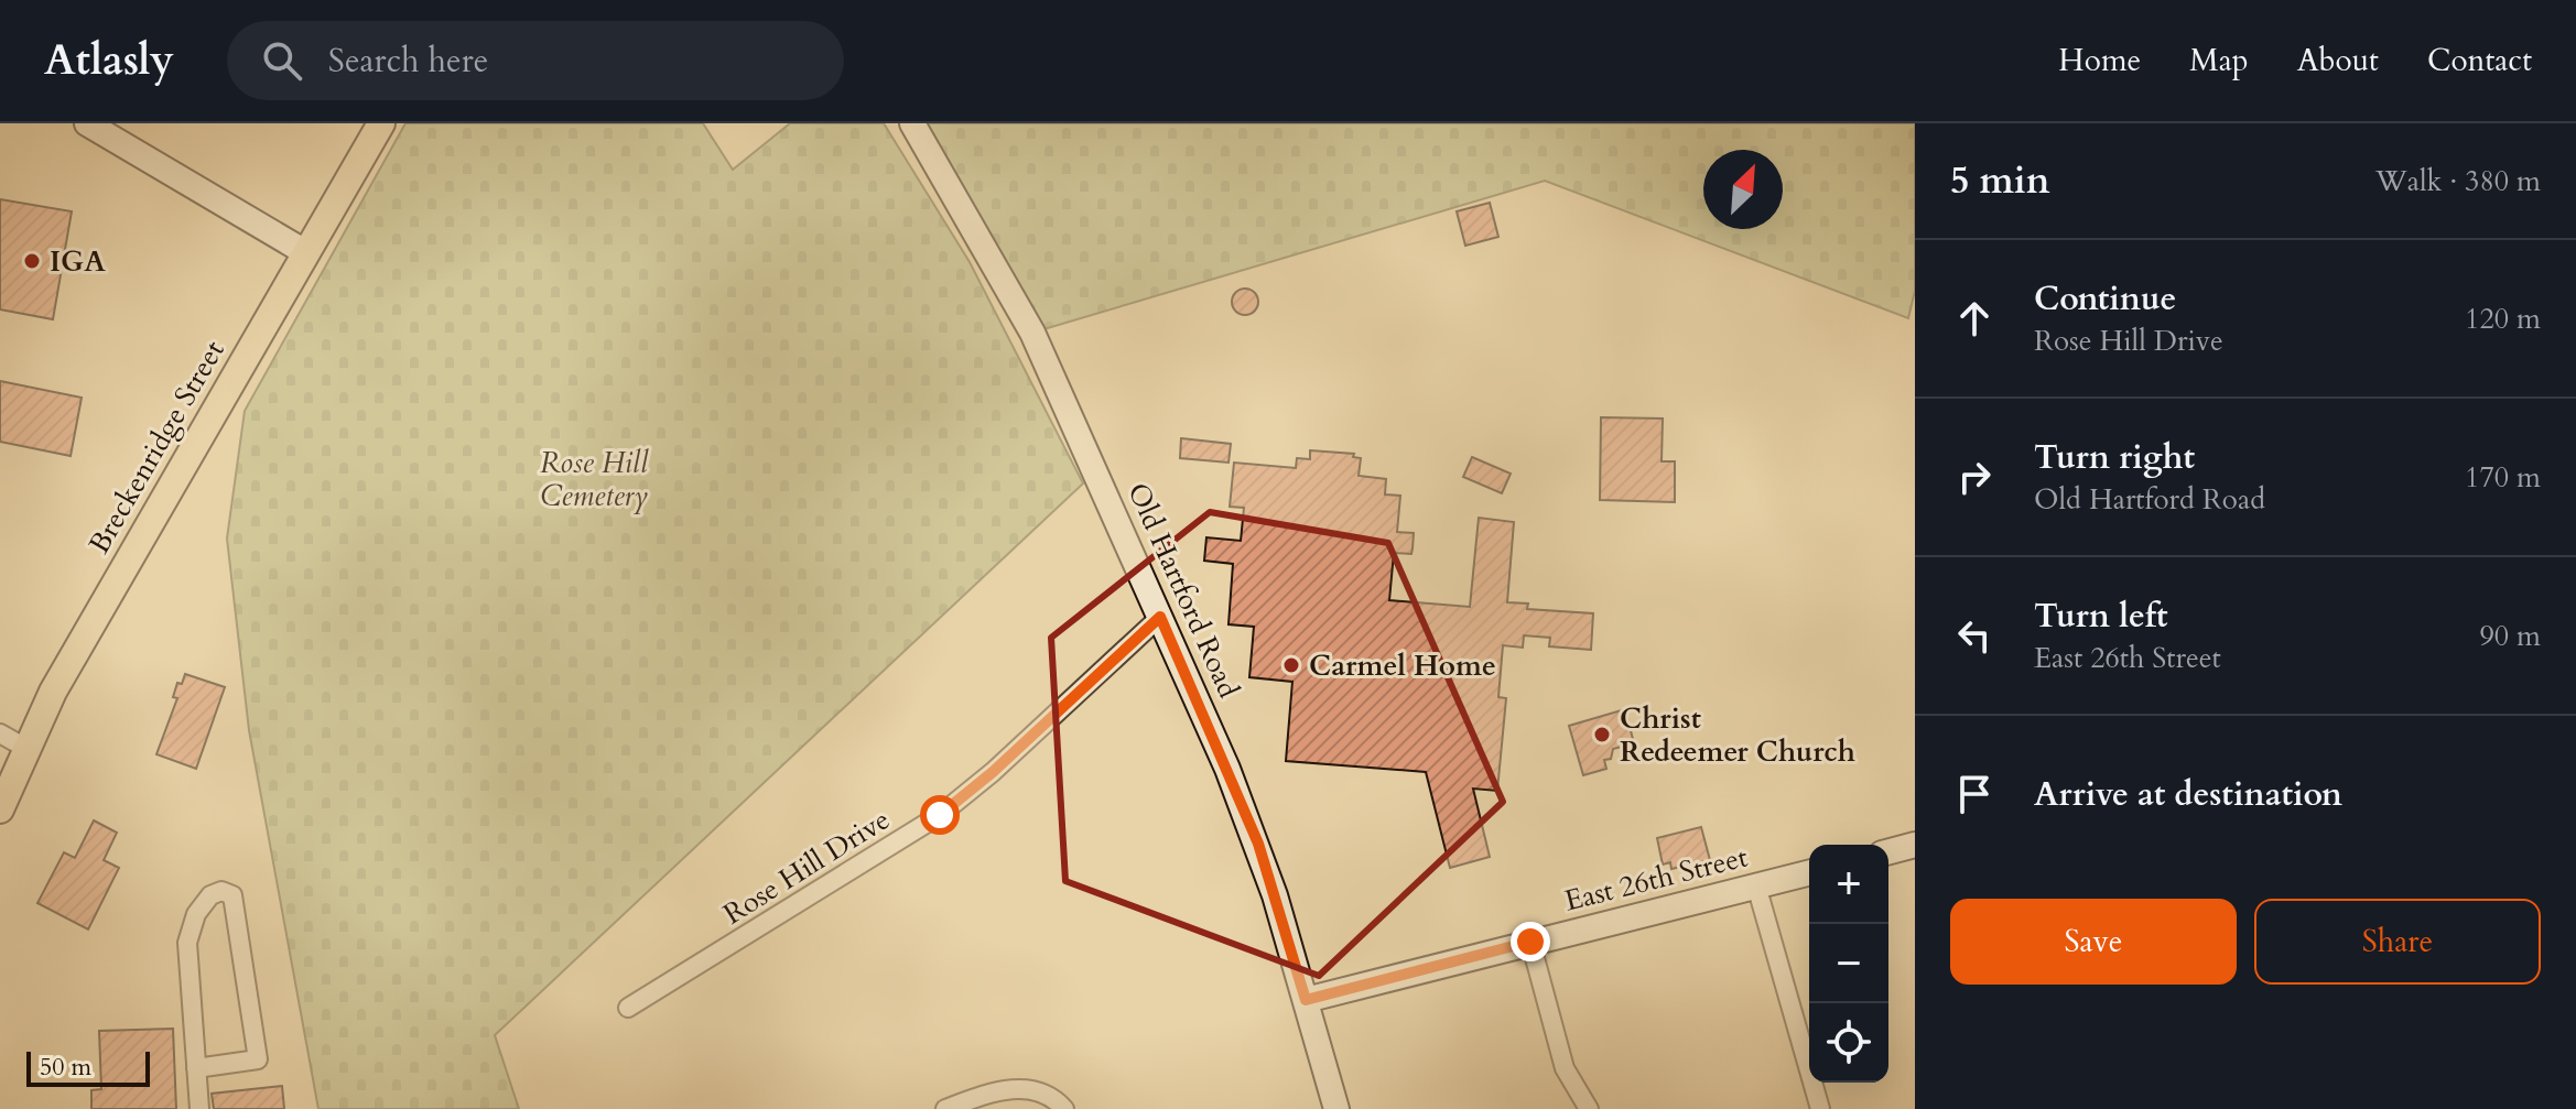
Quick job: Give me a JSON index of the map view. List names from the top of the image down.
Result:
{
  "streets": {
    "main road": ["Breckenridge Street", "Old Hartford Road", "East 26th Street"],
    "street": ["Rose Hill Drive"]
  },
  "crossings": [
    ["Old Hartford Road", "Rose Hill Drive"],
    ["Old Hartford Road", "East 26th Street"]
  ],
  "parks": ["Rose Hill Cemetery"],
  "places": ["IGA", "Carmel Home", "Christ Redeemer Church"],
  "scale_bar": "50 m",
  "north": "top right",
  "page": {
    "header": "Atlasly",
    "search": "Search here",
    "nav": [
      "Home",
      "Map",
      "About",
      "Contact"
    ],
    "heading": ["5 min", "Walk · 380 m"],
    "list": [
      ["Continue", "Rose Hill Drive", "120 m"],
      ["Turn right", "Old Hartford Road", "170 m"],
      ["Turn left", "East 26th Street", "90 m"],
      "Arrive at destination"
    ],
    "map_buttons": ["+", "−"],
    "buttons": ["Save", "Share"],
    "scale": "50 m"
  }
}
